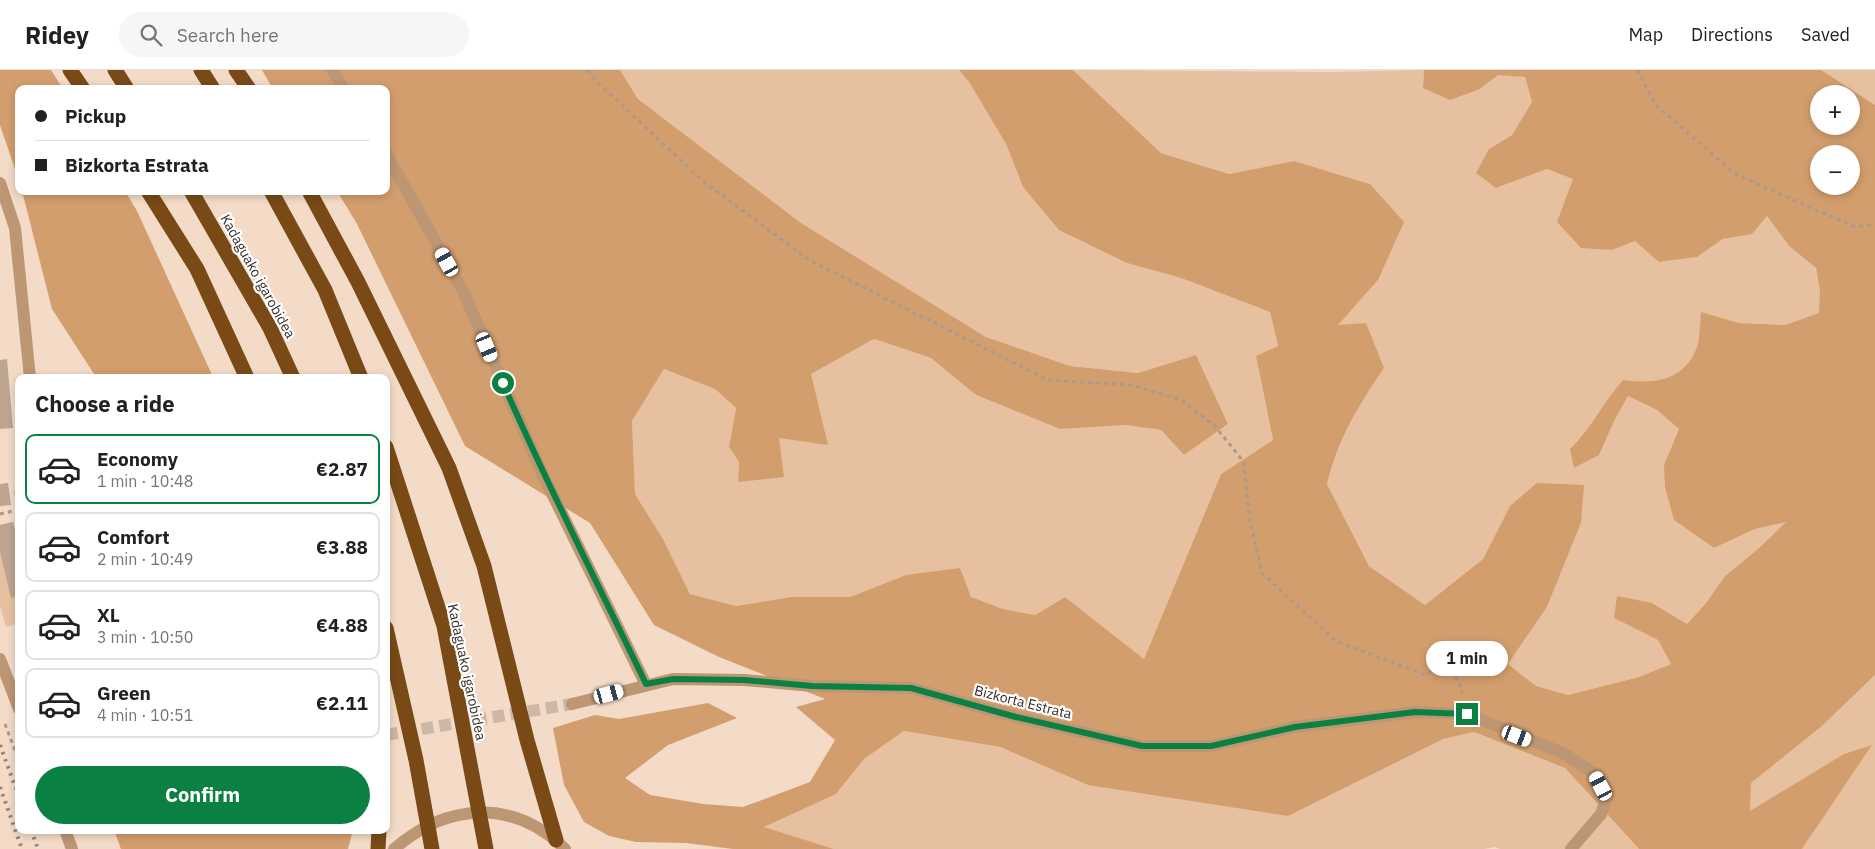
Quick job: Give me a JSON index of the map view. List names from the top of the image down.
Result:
{
  "streets": {
    "highway": ["Kadaguako igarobidea"],
    "street": ["Bizkorta Estrata"]
  },
  "page": {
    "header": "Ridey",
    "search": "Search here",
    "nav": ["Map", "Directions", "Saved"],
    "map_buttons": ["+", "−"],
    "banner": ["Pickup", "Bizkorta Estrata"],
    "heading": "Choose a ride",
    "list": [
      {
        "name": "Economy",
        "note": "1 min · 10:48",
        "value": "€2.87"
      },
      {
        "name": "Comfort",
        "note": "2 min · 10:49",
        "value": "€3.88"
      },
      {
        "name": "XL",
        "note": "3 min · 10:50",
        "value": "€4.88"
      },
      {
        "name": "Green",
        "note": "4 min · 10:51",
        "value": "€2.11"
      }
    ],
    "bubble": "1 min",
    "buttons": "Confirm"
  }
}
